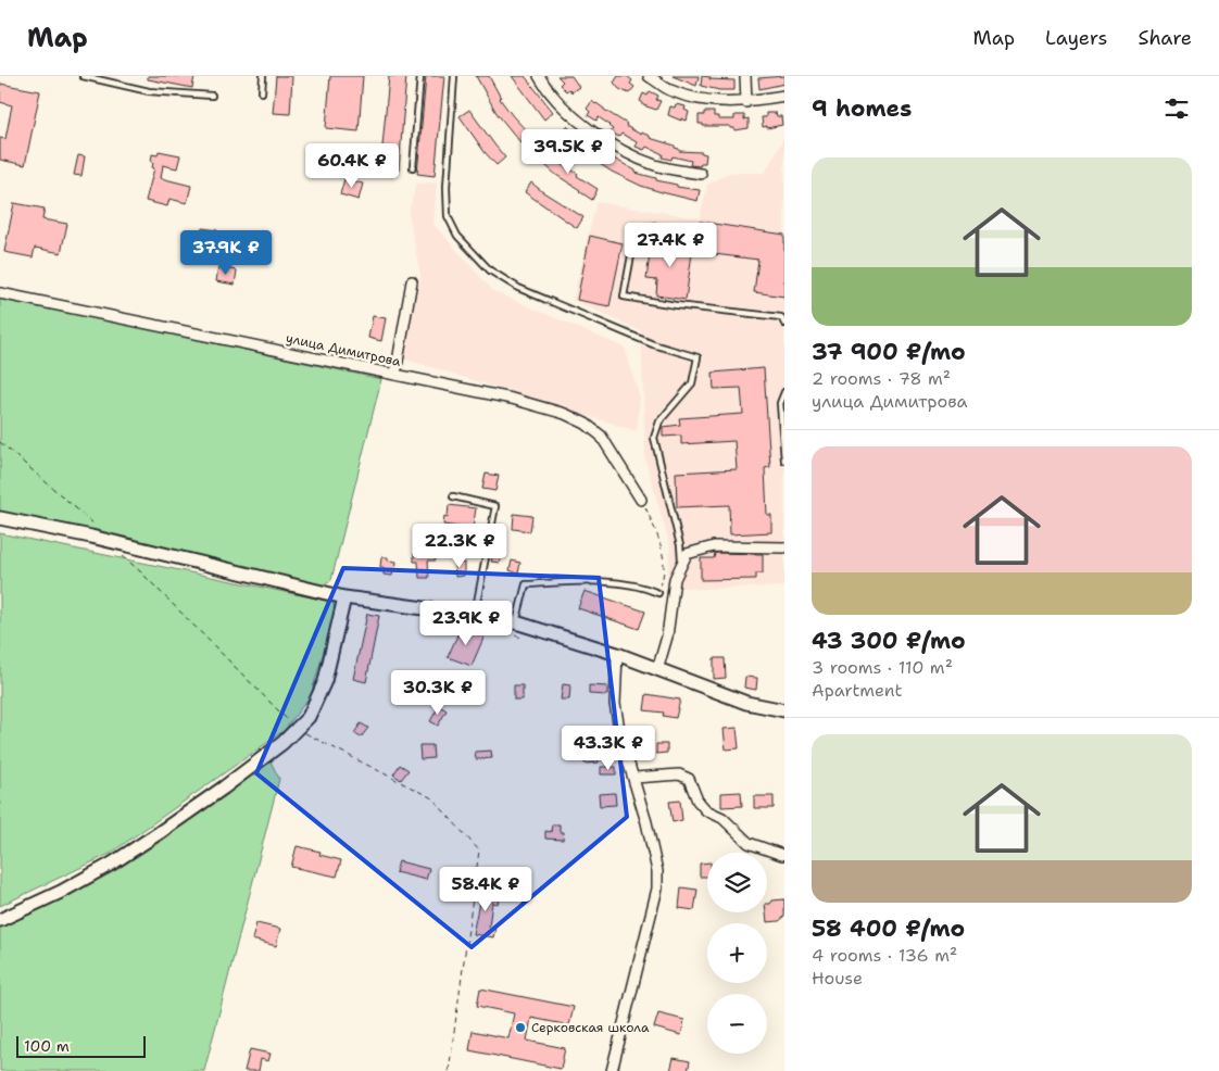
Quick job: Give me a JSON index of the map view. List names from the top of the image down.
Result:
{
  "streets": {
    "street": ["улица Димитрова"]
  },
  "places": ["Серковская школа"],
  "scale_bar": "100 m",
  "page": {
    "header": "Map",
    "nav": ["Map", "Layers", "Share"],
    "heading": "9 homes",
    "price": [
      "39.5K ₽",
      "60.4K ₽",
      "27.4K ₽",
      "37.9K ₽",
      "22.3K ₽",
      "23.9K ₽",
      "30.3K ₽",
      "43.3K ₽",
      "58.4K ₽"
    ],
    "list": [
      {
        "name": "37 900 ₽/mo",
        "note": "2 rooms · 78 m² · улица Димитрова"
      },
      {
        "name": "43 300 ₽/mo",
        "note": "3 rooms · 110 m² · Apartment"
      },
      {
        "name": "58 400 ₽/mo",
        "note": "4 rooms · 136 m² · House"
      }
    ],
    "map_buttons": ["+", "−"],
    "scale": "100 m"
  }
}
